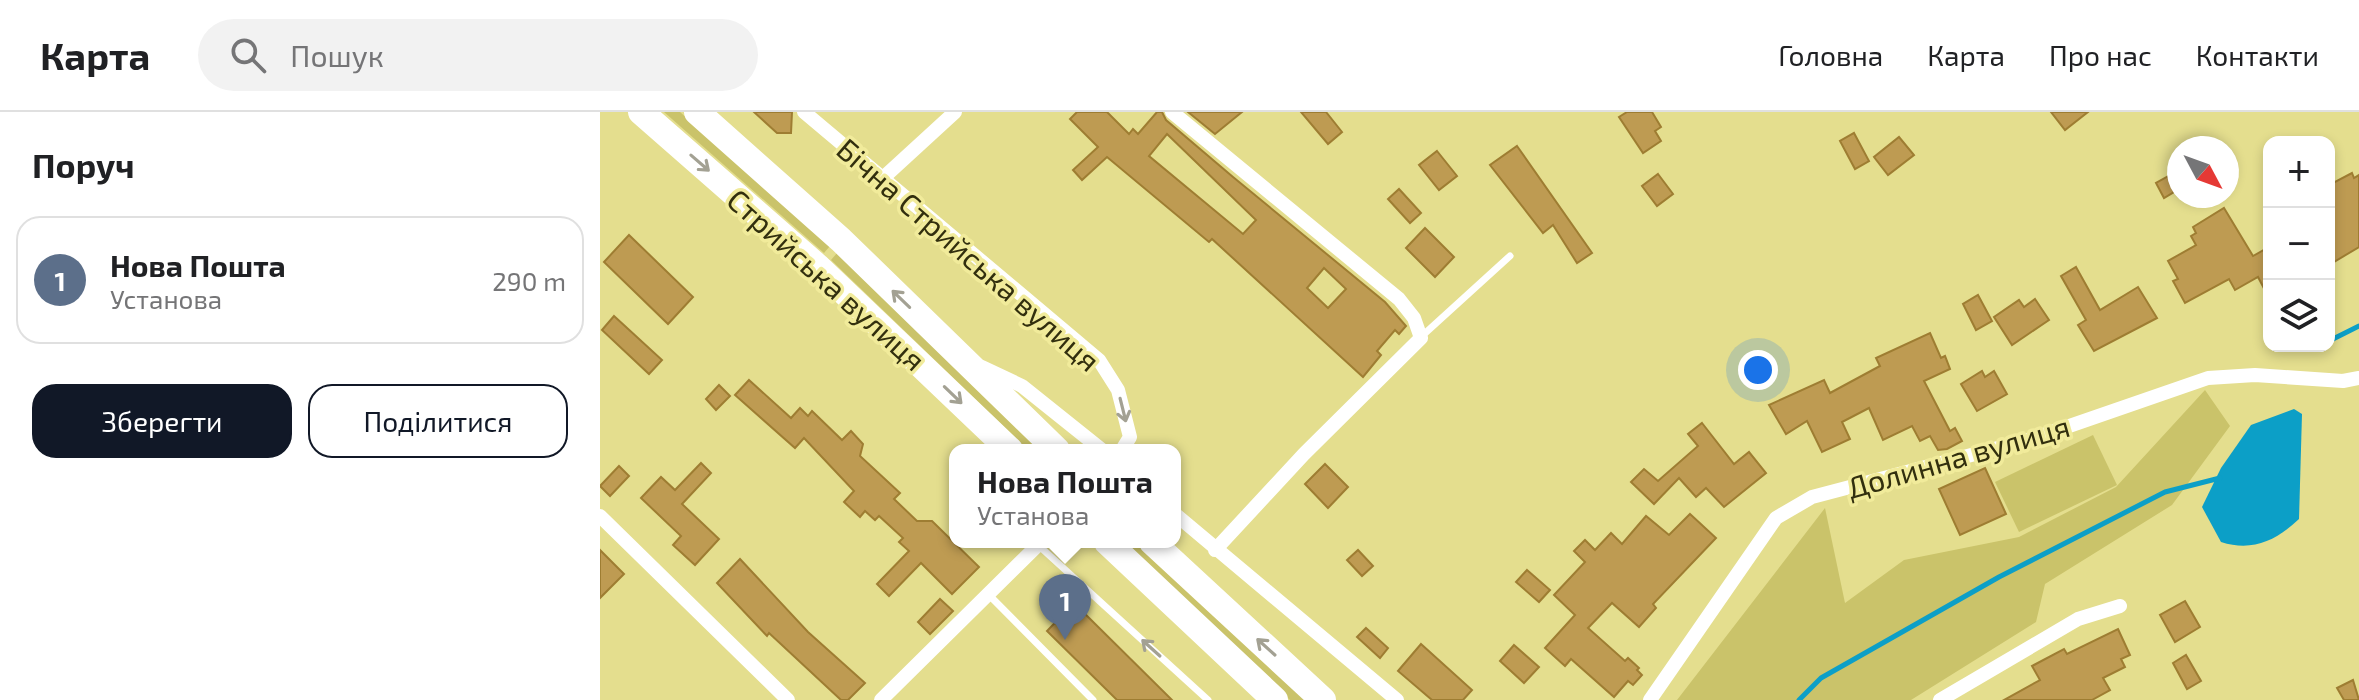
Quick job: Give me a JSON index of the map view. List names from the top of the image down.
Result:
{
  "streets": {
    "highway": ["Стрийська вулиця"],
    "street": ["Бічна Стрийська вулиця", "Долинна вулиця"]
  },
  "one_way": ["Бічна Стрийська вулиця"],
  "north": "bottom right",
  "page": {
    "header": "Карта",
    "search": "Пошук",
    "nav": [
      "Головна",
      "Карта",
      "Про нас",
      "Контакти"
    ],
    "heading": "Поруч",
    "map_buttons": ["+", "−"],
    "list": [
      {
        "mark": "1",
        "name": "Нова Пошта",
        "note": "Установа",
        "value": "290 m"
      }
    ],
    "buttons": ["Зберегти", "Поділитися"],
    "popup": ["Нова Пошта", "Установа"],
    "pins": "1"
  }
}
